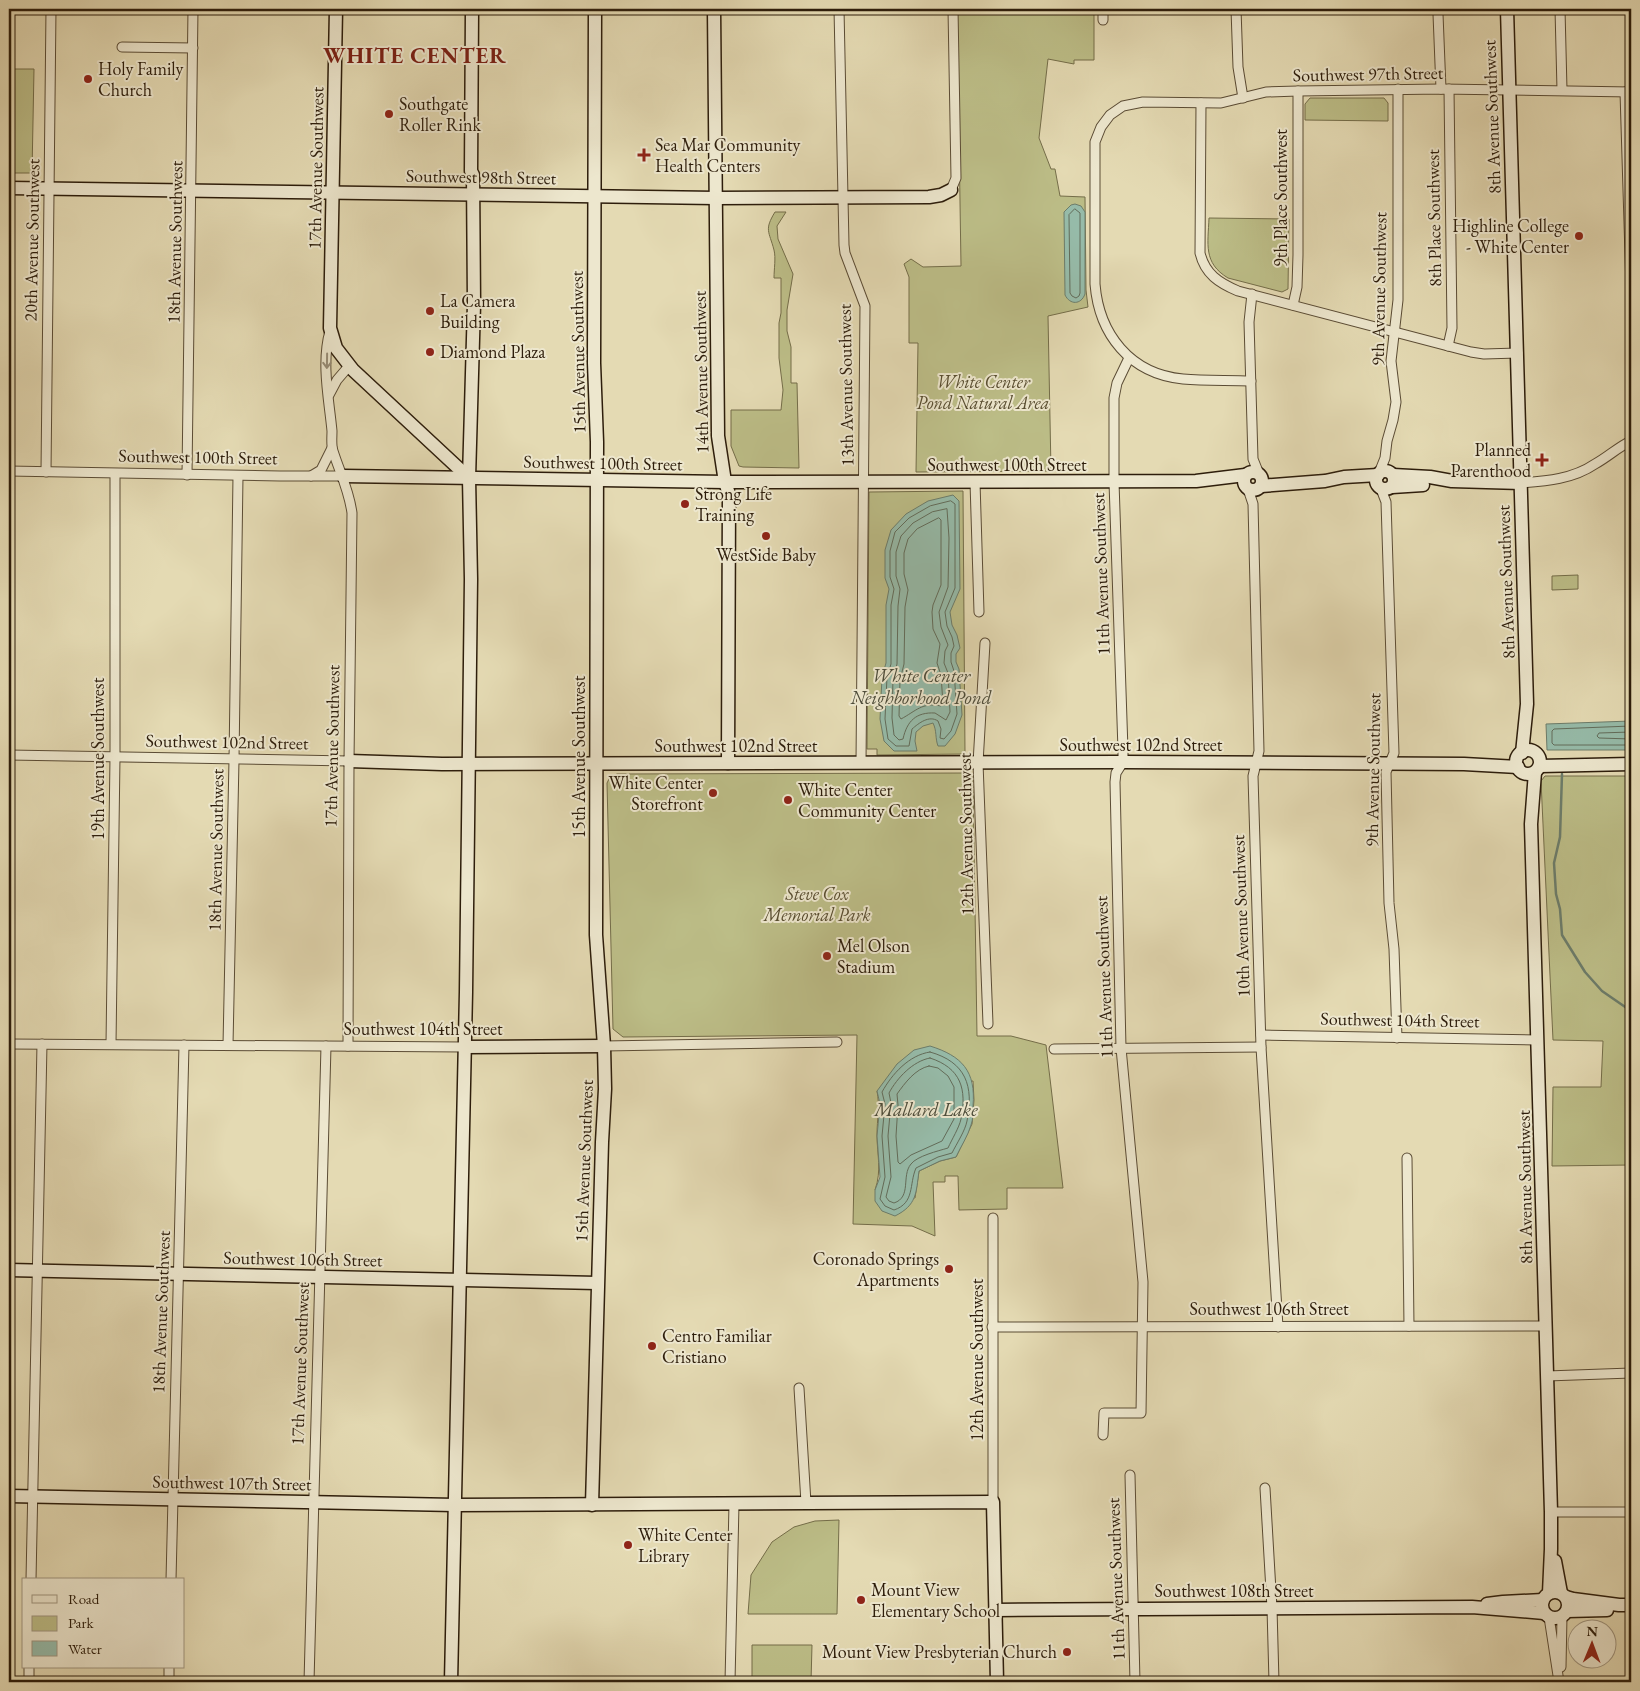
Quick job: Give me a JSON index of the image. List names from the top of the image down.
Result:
{
  "streets": {
    "street": [
      "Southwest 97th Street",
      "8th Avenue Southwest",
      "17th Avenue Southwest",
      "Southwest 98th Street",
      "9th Place Southwest",
      "8th Place Southwest",
      "20th Avenue Southwest",
      "18th Avenue Southwest",
      "9th Avenue Southwest",
      "15th Avenue Southwest",
      "14th Avenue Southwest",
      "13th Avenue Southwest",
      "Southwest 100th Street",
      "11th Avenue Southwest",
      "Southwest 102nd Street",
      "19th Avenue Southwest",
      "12th Avenue Southwest",
      "10th Avenue Southwest",
      "Southwest 104th Street",
      "Southwest 106th Street",
      "Southwest 107th Street",
      "Southwest 108th Street"
    ]
  },
  "crossings": [
    ["Southwest 97th Street", "8th Avenue Southwest"],
    ["Southwest 97th Street", "9th Place Southwest"],
    ["Southwest 97th Street", "8th Place Southwest"],
    ["Southwest 97th Street", "9th Avenue Southwest"],
    ["Southwest 97th Street", "11th Avenue Southwest"],
    ["8th Avenue Southwest", "Southwest 100th Street"],
    ["8th Avenue Southwest", "Southwest 102nd Street"],
    ["8th Avenue Southwest", "Southwest 104th Street"],
    ["8th Avenue Southwest", "Southwest 106th Street"],
    ["8th Avenue Southwest", "Southwest 108th Street"],
    ["17th Avenue Southwest", "Southwest 98th Street"],
    ["17th Avenue Southwest", "Southwest 100th Street"],
    ["17th Avenue Southwest", "Southwest 102nd Street"],
    ["17th Avenue Southwest", "Southwest 104th Street"],
    ["17th Avenue Southwest", "Southwest 106th Street"],
    ["17th Avenue Southwest", "Southwest 107th Street"],
    ["Southwest 98th Street", "20th Avenue Southwest"],
    ["Southwest 98th Street", "18th Avenue Southwest"],
    ["Southwest 98th Street", "15th Avenue Southwest"],
    ["Southwest 98th Street", "14th Avenue Southwest"],
    ["Southwest 98th Street", "13th Avenue Southwest"],
    ["20th Avenue Southwest", "Southwest 100th Street"],
    ["18th Avenue Southwest", "Southwest 100th Street"],
    ["18th Avenue Southwest", "Southwest 102nd Street"],
    ["18th Avenue Southwest", "Southwest 104th Street"],
    ["18th Avenue Southwest", "Southwest 106th Street"],
    ["18th Avenue Southwest", "Southwest 107th Street"],
    ["9th Avenue Southwest", "Southwest 100th Street"],
    ["9th Avenue Southwest", "Southwest 102nd Street"],
    ["9th Avenue Southwest", "Southwest 104th Street"],
    ["15th Avenue Southwest", "Southwest 100th Street"],
    ["15th Avenue Southwest", "Southwest 102nd Street"],
    ["15th Avenue Southwest", "Southwest 104th Street"],
    ["15th Avenue Southwest", "Southwest 106th Street"],
    ["15th Avenue Southwest", "Southwest 107th Street"],
    ["14th Avenue Southwest", "Southwest 100th Street"],
    ["14th Avenue Southwest", "Southwest 102nd Street"],
    ["13th Avenue Southwest", "Southwest 100th Street"],
    ["13th Avenue Southwest", "Southwest 102nd Street"],
    ["Southwest 100th Street", "11th Avenue Southwest"],
    ["Southwest 100th Street", "19th Avenue Southwest"],
    ["Southwest 100th Street", "10th Avenue Southwest"],
    ["11th Avenue Southwest", "Southwest 102nd Street"],
    ["11th Avenue Southwest", "Southwest 106th Street"],
    ["11th Avenue Southwest", "Southwest 108th Street"],
    ["Southwest 102nd Street", "19th Avenue Southwest"],
    ["Southwest 102nd Street", "12th Avenue Southwest"],
    ["Southwest 102nd Street", "10th Avenue Southwest"],
    ["19th Avenue Southwest", "Southwest 104th Street"],
    ["12th Avenue Southwest", "Southwest 106th Street"],
    ["12th Avenue Southwest", "Southwest 107th Street"],
    ["10th Avenue Southwest", "Southwest 104th Street"],
    ["10th Avenue Southwest", "Southwest 106th Street"]
  ],
  "districts": ["WHITE CENTER"],
  "water": ["White Center Neighborhood Pond", "Mallard Lake"],
  "parks": ["White Center Pond Natural Area", "Steve Cox Memorial Park"],
  "places": {
    "other": [
      "Holy Family Church",
      "Southgate Roller Rink",
      "Highline College - White Center",
      "La Camera Building",
      "Diamond Plaza",
      "Strong Life Training",
      "WestSide Baby",
      "White Center Storefront",
      "White Center Community Center",
      "Mel Olson Stadium",
      "Coronado Springs Apartments",
      "Centro Familiar Cristiano",
      "White Center Library",
      "Mount View Elementary School",
      "Mount View Presbyterian Church"
    ],
    "health": ["Sea Mar Community Health Centers", "Planned Parenthood"]
  },
  "legend": ["Road", "Park", "Water"],
  "north": "top"
}
